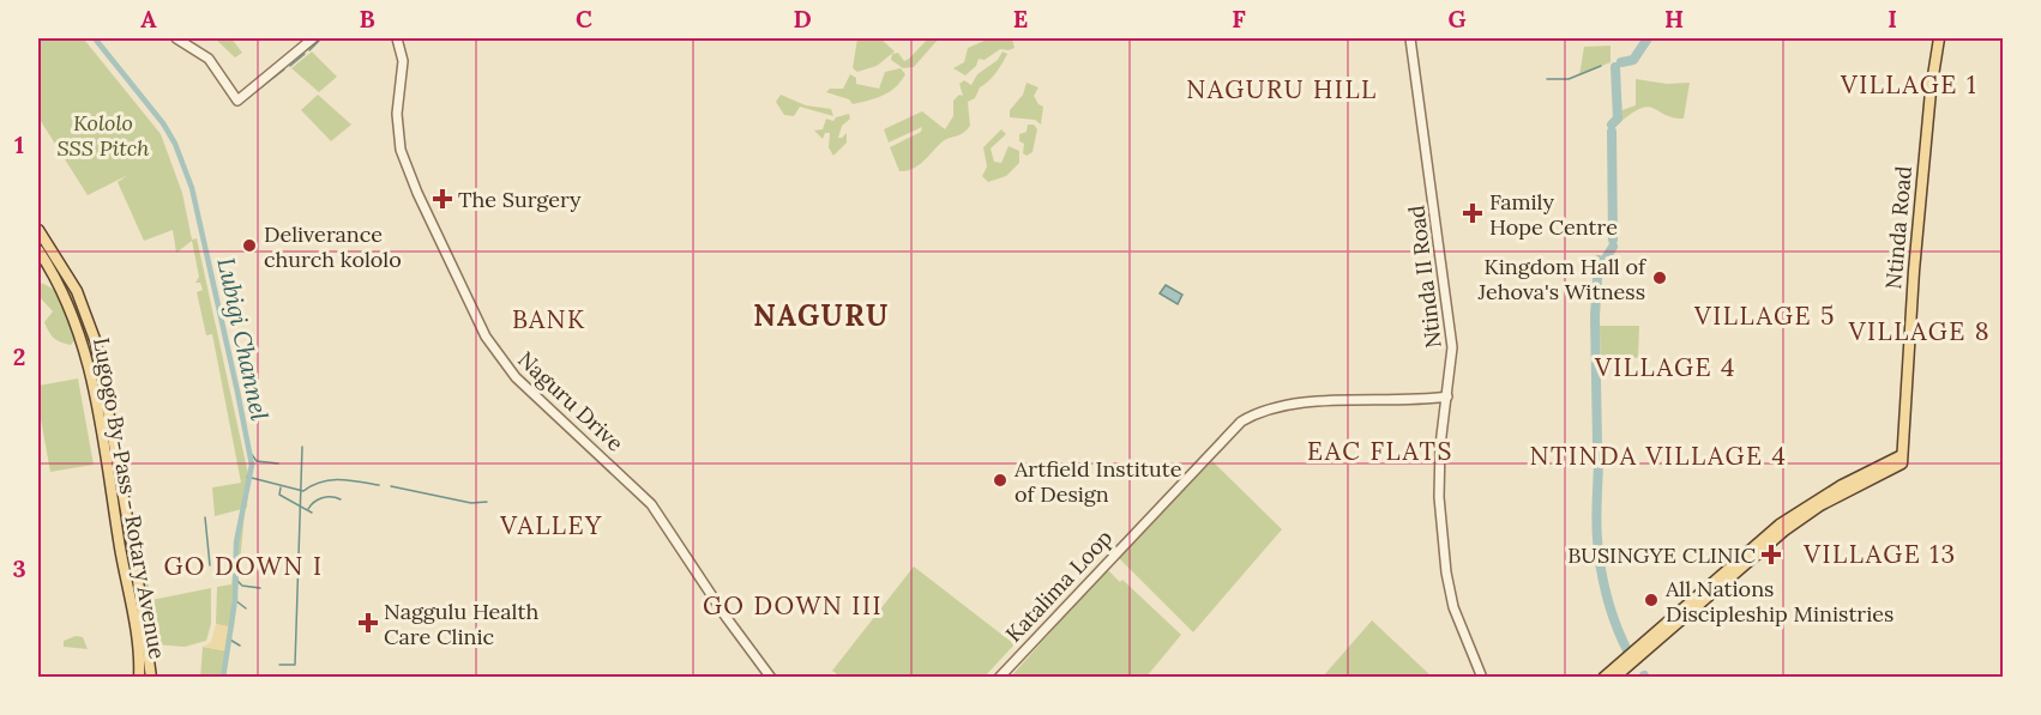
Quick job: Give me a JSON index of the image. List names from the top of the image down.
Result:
{
  "streets": {
    "main road": ["Ntinda Road", "Lugogo By-Pass - Rotary Avenue"],
    "street": ["Ntinda II Road", "Naguru Drive", "Katalima Loop"]
  },
  "crossings": [
    ["Ntinda II Road", "Katalima Loop"]
  ],
  "districts": [
    "VILLAGE 1",
    "NAGURU HILL",
    "NAGURU",
    "VILLAGE 5",
    "BANK",
    "VILLAGE 8",
    "VILLAGE 4",
    "EAC FLATS",
    "NTINDA VILLAGE 4",
    "VALLEY",
    "VILLAGE 13",
    "GO DOWN I",
    "GO DOWN III"
  ],
  "water": ["Lubigi Channel"],
  "parks": ["Kololo SSS Pitch"],
  "places": {
    "health": [
      "The Surgery",
      "Family Hope Centre",
      "BUSINGYE CLINIC",
      "Naggulu Health Care Clinic"
    ],
    "other": [
      "Deliverance church kololo",
      "Kingdom Hall of Jehova's Witness",
      "Artfield Institute of Design",
      "All Nations Discipleship Ministries"
    ]
  },
  "grid": {
    "columns": [
      "A",
      "B",
      "C",
      "D",
      "E",
      "F",
      "G",
      "H",
      "I"
    ],
    "rows": ["1", "2", "3"]
  }
}
